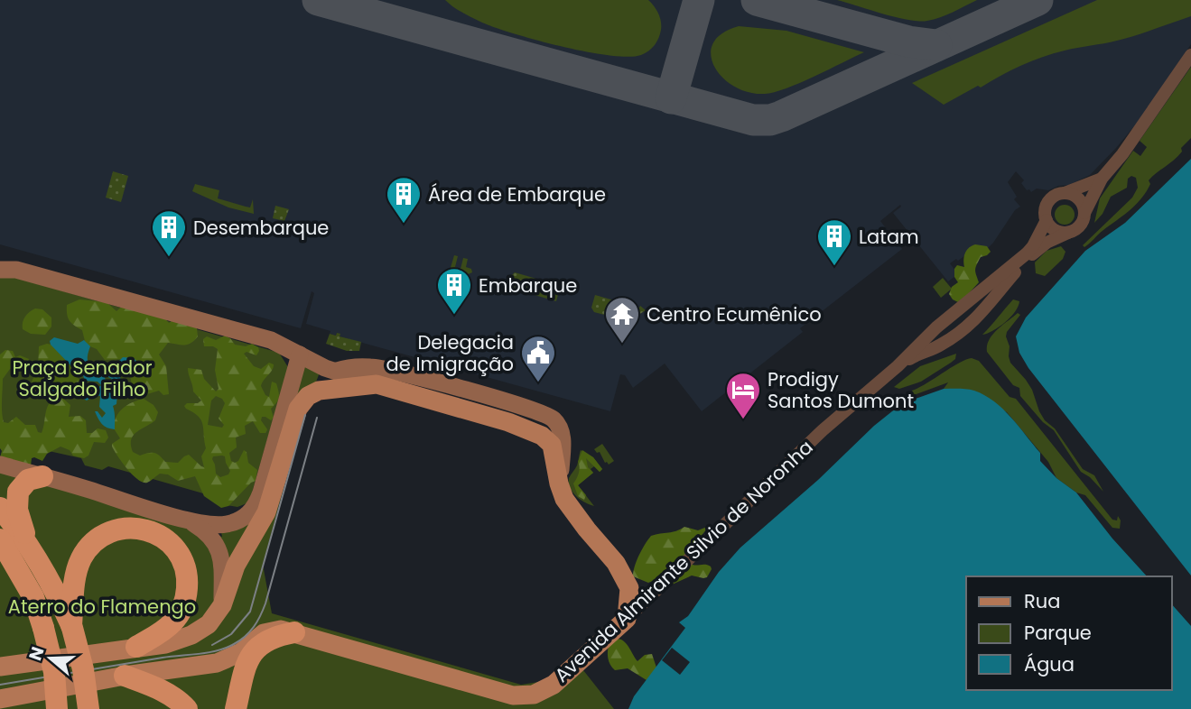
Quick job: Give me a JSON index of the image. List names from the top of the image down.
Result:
{
  "streets": {
    "main road": ["Avenida Almirante Silvio de Noronha"]
  },
  "parks": ["Praça Senador Salgado Filho", "Aterro do Flamengo"],
  "places": {
    "building": [
      "Área de Embarque",
      "Desembarque",
      "Latam",
      "Embarque"
    ],
    "temple": ["Centro Ecumênico"],
    "public building": ["Delegacia de Imigração"],
    "hotel": ["Prodigy Santos Dumont"]
  },
  "legend": ["Rua", "Parque", "Água"],
  "north": "left"
}
